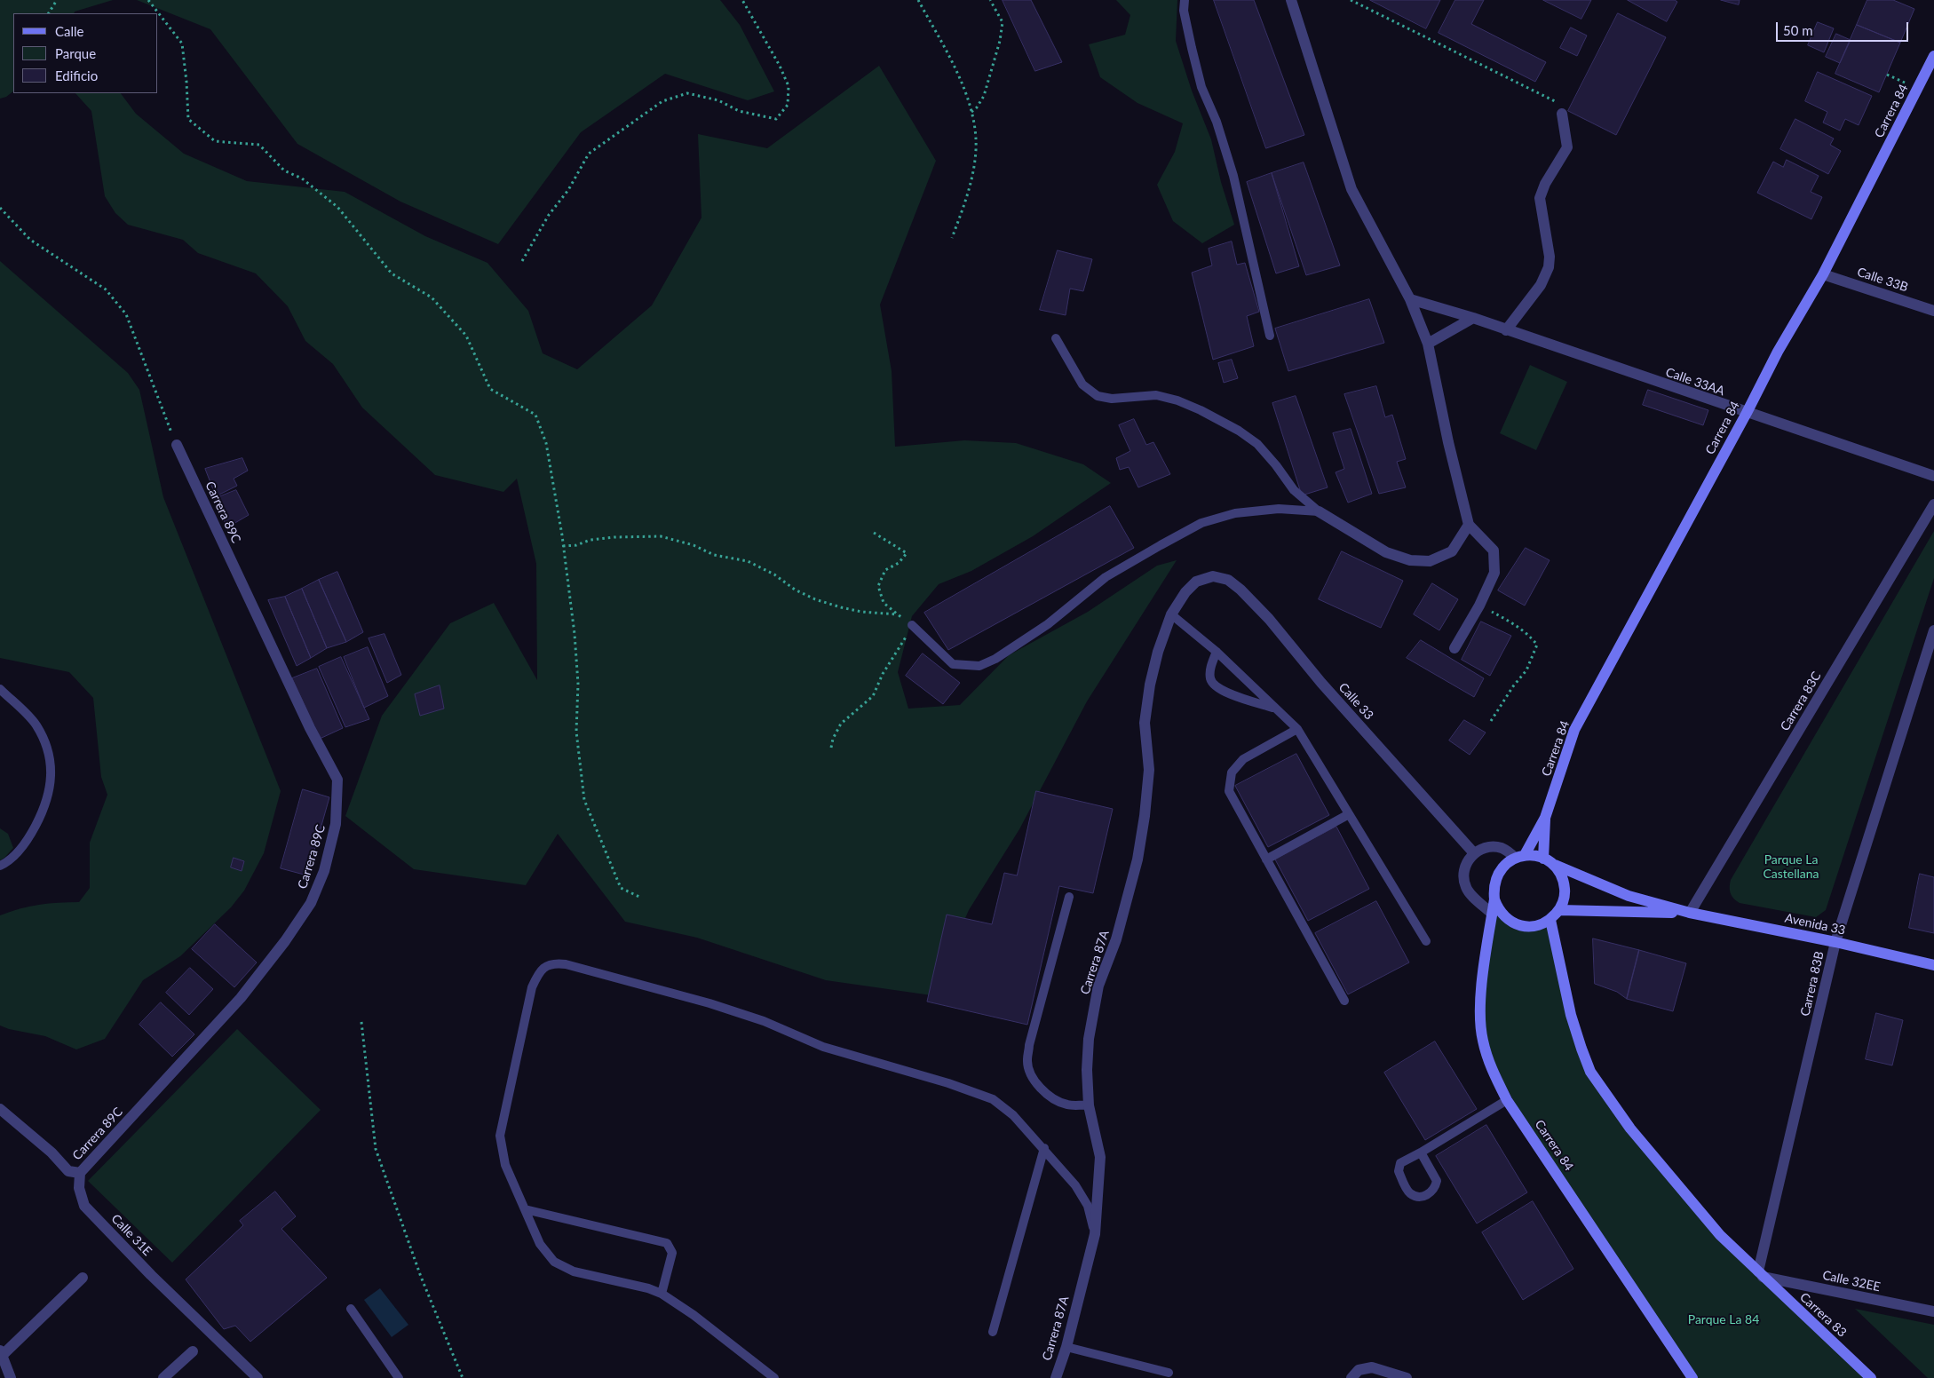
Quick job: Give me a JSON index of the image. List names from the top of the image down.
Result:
{
  "streets": {
    "street": [
      "Carrera 84",
      "Calle 33B",
      "Calle 33AA",
      "Carrera 89C",
      "Calle 33",
      "Carrera 83C",
      "Avenida 33",
      "Carrera 87A",
      "Carrera 83B",
      "Calle 31E",
      "Calle 32EE",
      "Carrera 83"
    ]
  },
  "crossings": [
    ["Carrera 84", "Calle 33B"],
    ["Carrera 84", "Calle 33AA"],
    ["Carrera 84", "Avenida 33"],
    ["Carrera 89C", "Calle 31E"],
    ["Calle 33", "Carrera 87A"],
    ["Carrera 83C", "Avenida 33"],
    ["Avenida 33", "Carrera 83B"],
    ["Carrera 83B", "Calle 32EE"],
    ["Carrera 83B", "Carrera 83"],
    ["Calle 32EE", "Carrera 83"]
  ],
  "parks": ["Parque La Castellana", "Parque La 84"],
  "legend": ["Calle", "Parque", "Edificio"],
  "scale_bar": "50 m"
}
